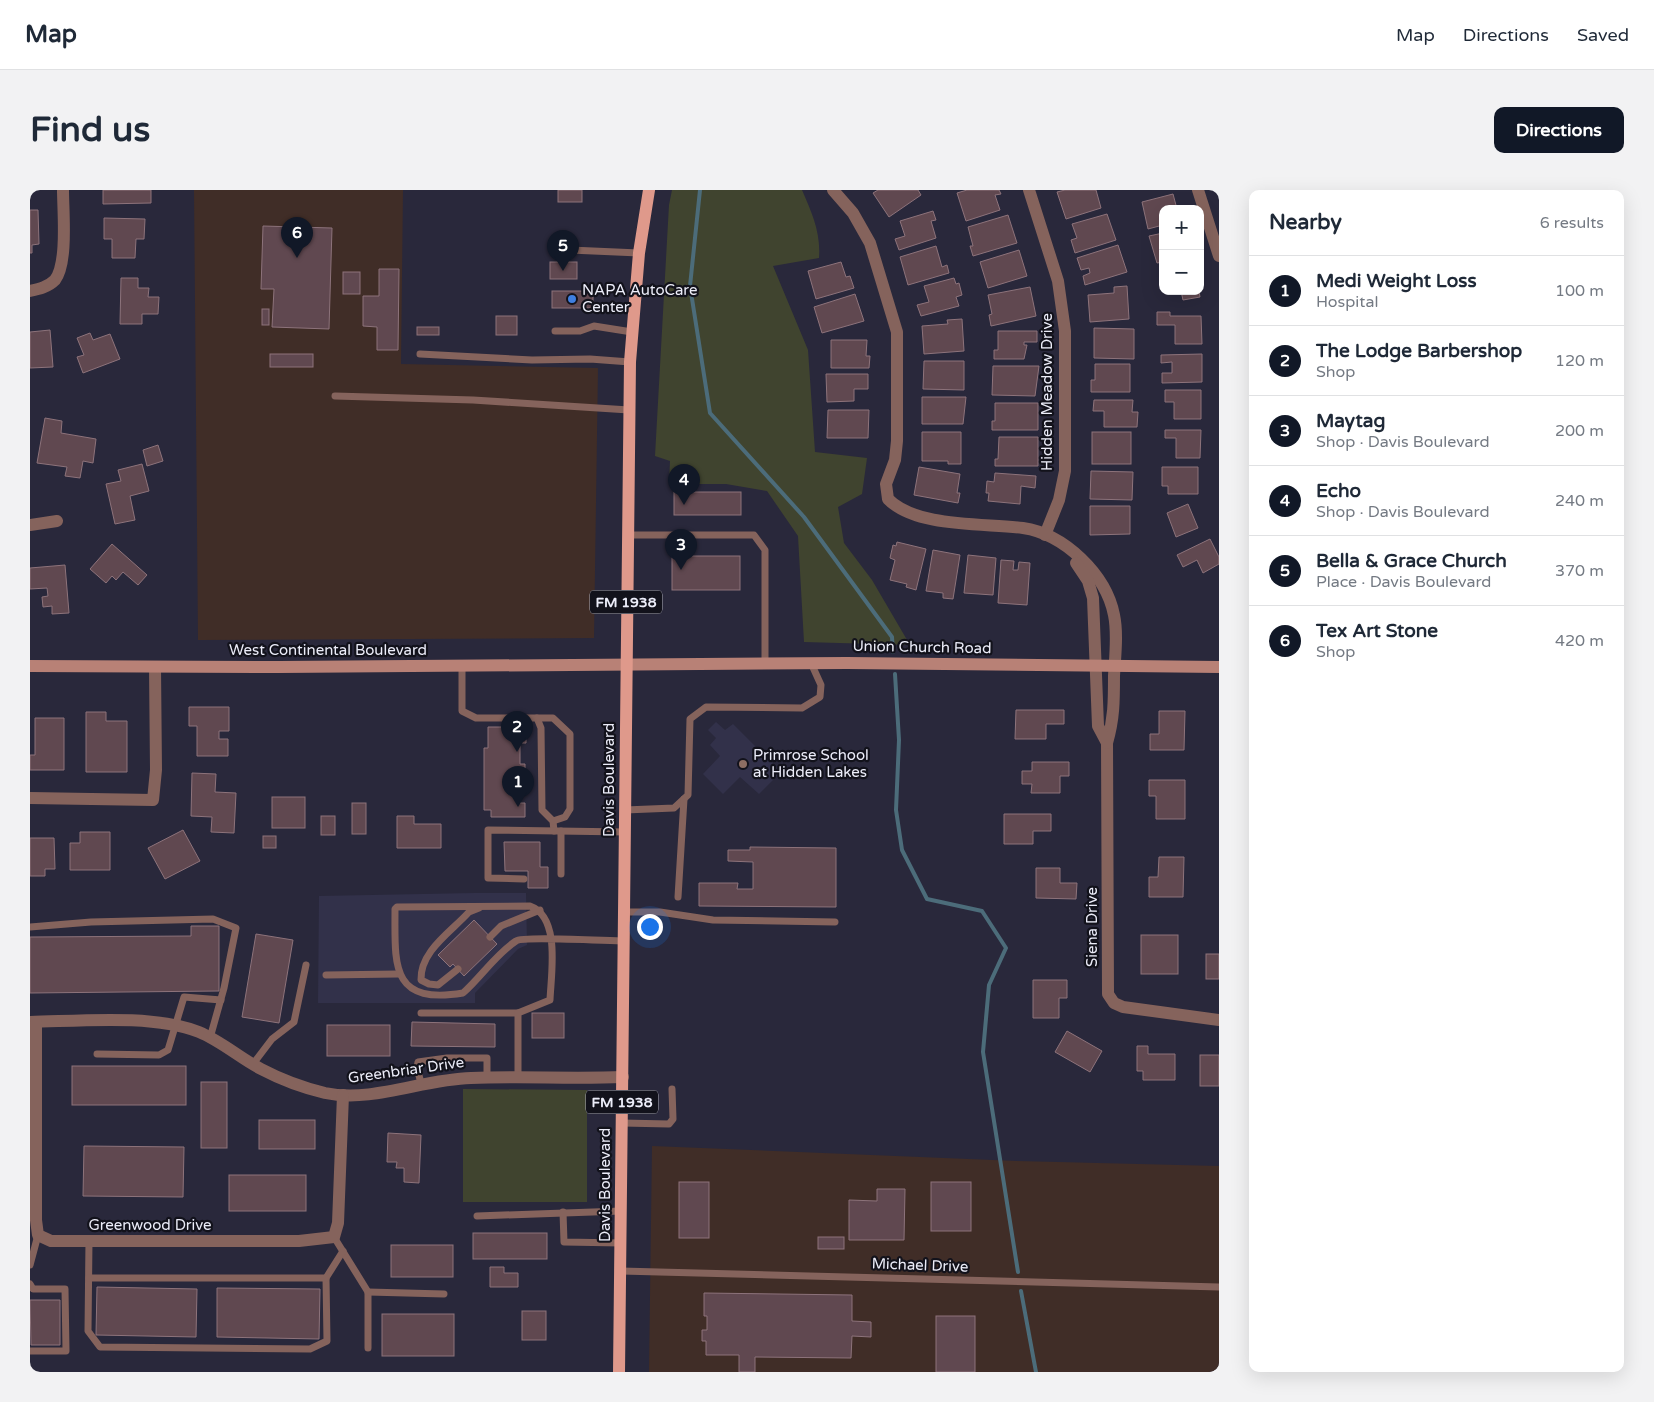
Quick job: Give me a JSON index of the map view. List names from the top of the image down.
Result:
{
  "streets": {
    "main road": ["FM 1938", "Davis Boulevard"],
    "street": [
      "Hidden Meadow Drive",
      "Union Church Road",
      "West Continental Boulevard",
      "Siena Drive",
      "Greenbriar Drive",
      "Greenwood Drive"
    ],
    "lane": ["Michael Drive"]
  },
  "crossings": [
    ["Union Church Road", "West Continental Boulevard"],
    ["Union Church Road", "Davis Boulevard"],
    ["Union Church Road", "Siena Drive"],
    ["West Continental Boulevard", "Davis Boulevard"],
    ["Davis Boulevard", "Greenbriar Drive"],
    ["Davis Boulevard", "Michael Drive"]
  ],
  "places": ["NAPA AutoCare Center", "Primrose School at Hidden Lakes"],
  "page": {
    "header": "Map",
    "nav": ["Map", "Directions", "Saved"],
    "buttons": "Directions",
    "title": "Find us",
    "heading": ["Nearby", "6 results"],
    "map_buttons": ["+", "−"],
    "pins": [
      "6",
      "5",
      "4",
      "3",
      "2",
      "1"
    ],
    "list": [
      {
        "mark": "1",
        "name": "Medi Weight Loss",
        "note": "Hospital",
        "value": "100 m"
      },
      {
        "mark": "2",
        "name": "The Lodge Barbershop",
        "note": "Shop",
        "value": "120 m"
      },
      {
        "mark": "3",
        "name": "Maytag",
        "note": "Shop · Davis Boulevard",
        "value": "200 m"
      },
      {
        "mark": "4",
        "name": "Echo",
        "note": "Shop · Davis Boulevard",
        "value": "240 m"
      },
      {
        "mark": "5",
        "name": "Bella & Grace Church",
        "note": "Place · Davis Boulevard",
        "value": "370 m"
      },
      {
        "mark": "6",
        "name": "Tex Art Stone",
        "note": "Shop",
        "value": "420 m"
      }
    ]
  }
}
